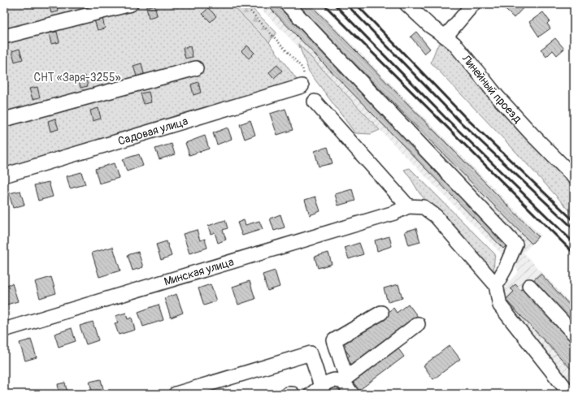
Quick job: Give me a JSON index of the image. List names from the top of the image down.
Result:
{
  "streets": {
    "street": ["Линейный проезд", "Садовая улица", "Минская улица"]
  },
  "parks": ["СНТ «Заря-3255»"]
}
